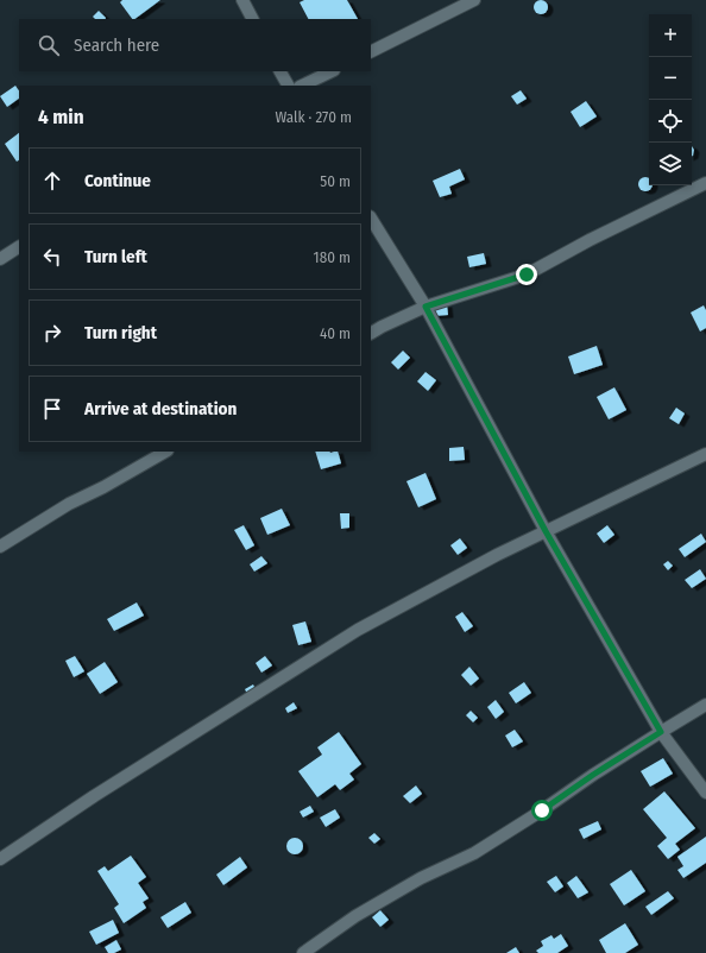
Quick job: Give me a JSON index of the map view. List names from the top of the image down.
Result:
{
  "page": {
    "map_buttons": ["+", "−"],
    "search": "Search here",
    "heading": ["4 min", "Walk · 270 m"],
    "list": [
      ["Continue", "50 m"],
      ["Turn left", "180 m"],
      ["Turn right", "40 m"],
      "Arrive at destination"
    ]
  }
}
